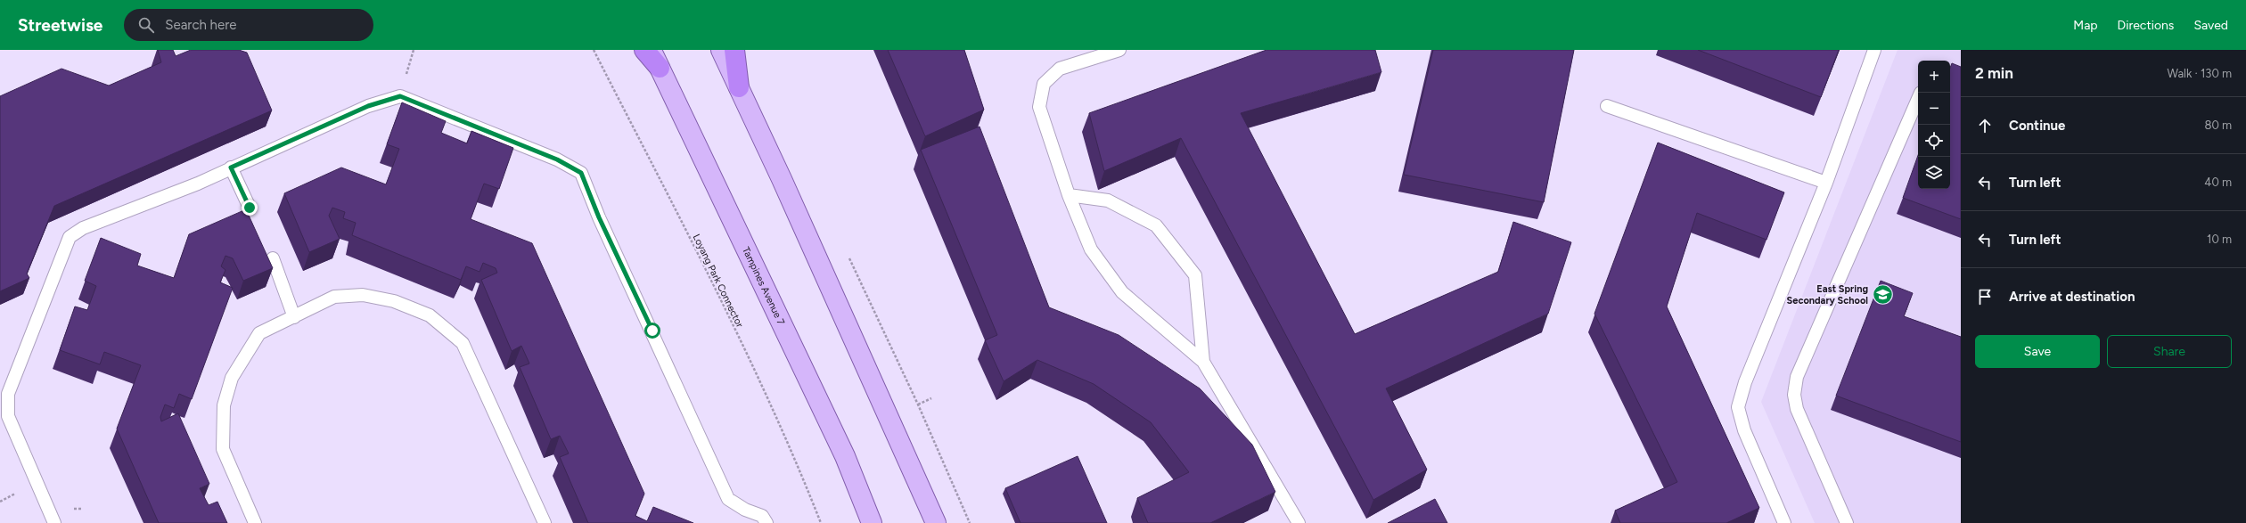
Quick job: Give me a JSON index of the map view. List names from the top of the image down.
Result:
{
  "streets": {
    "main road": ["Tampines Avenue 7"],
    "path": ["Loyang Park Connector"]
  },
  "places": {
    "school or university": ["East Spring Secondary School"]
  },
  "page": {
    "header": "Streetwise",
    "search": "Search here",
    "nav": ["Map", "Directions", "Saved"],
    "heading": ["2 min", "Walk · 130 m"],
    "map_buttons": ["+", "−"],
    "list": [
      ["Continue", "80 m"],
      ["Turn left", "40 m"],
      ["Turn left", "10 m"],
      "Arrive at destination"
    ],
    "buttons": ["Save", "Share"]
  }
}
